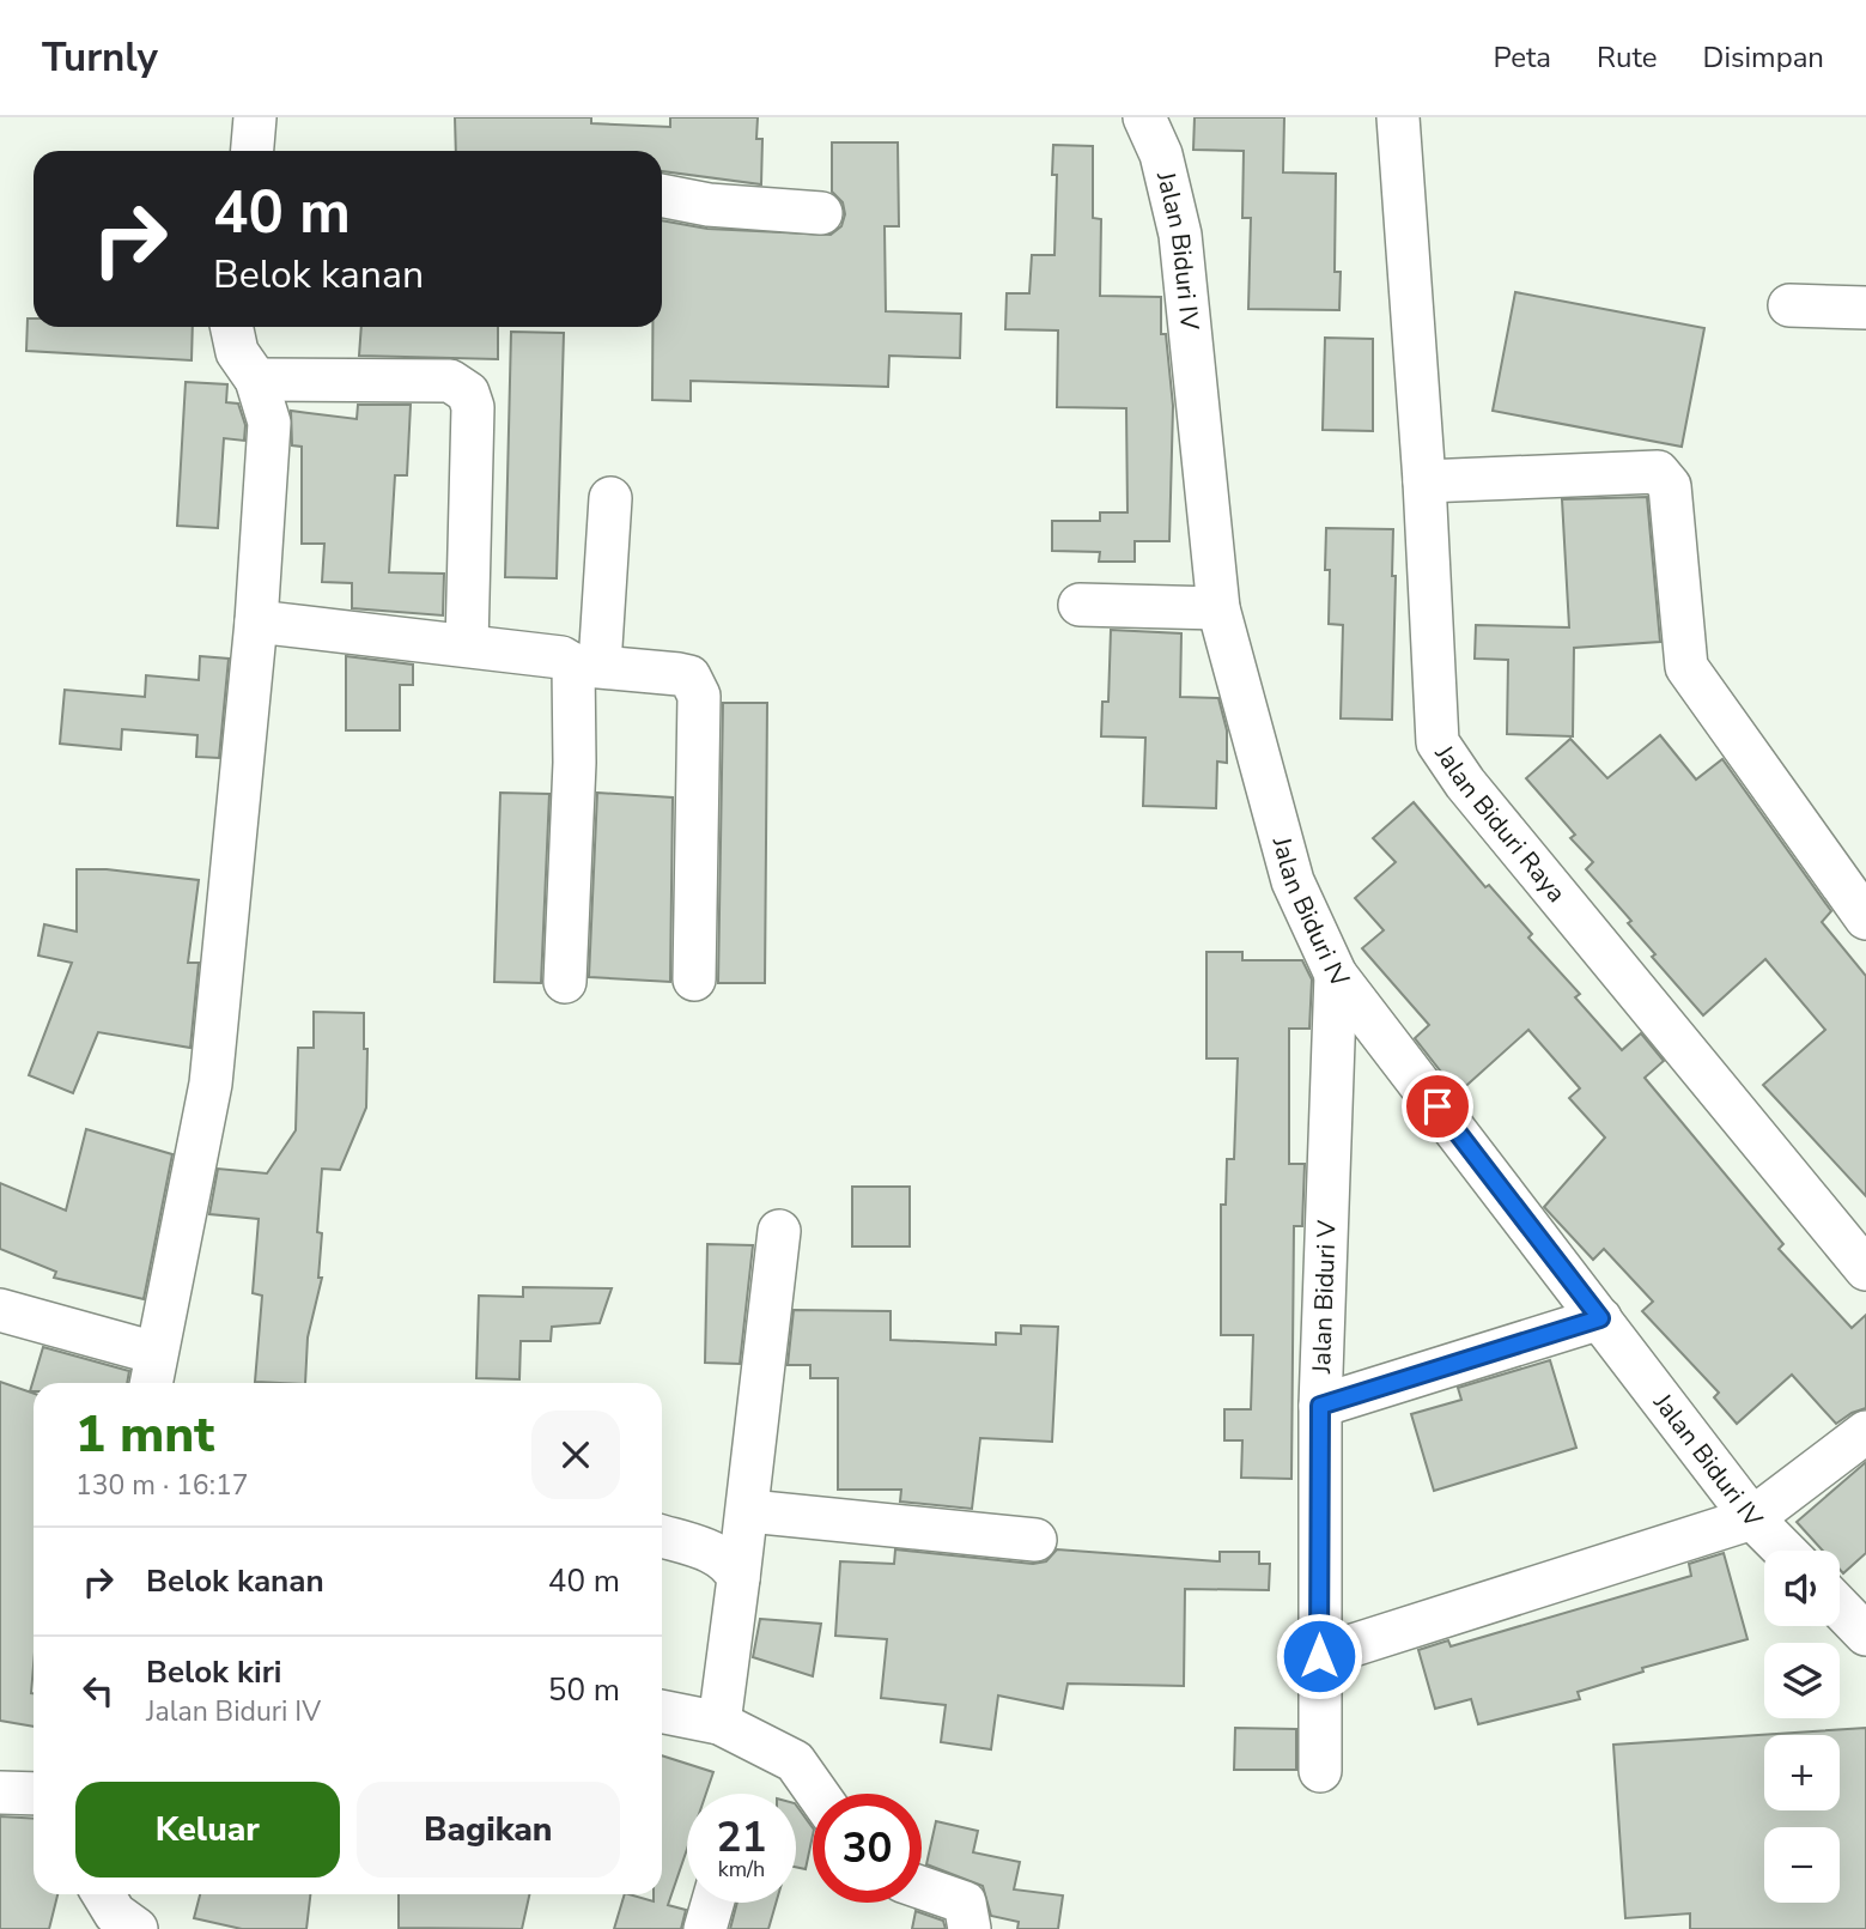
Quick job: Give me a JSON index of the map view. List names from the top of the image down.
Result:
{
  "streets": {
    "street": ["Jalan Biduri IV", "Jalan Biduri Raya", "Jalan Biduri V"]
  },
  "crossings": [
    ["Jalan Biduri IV", "Jalan Biduri V"]
  ],
  "page": {
    "header": "Turnly",
    "nav": ["Peta", "Rute", "Disimpan"],
    "turn": ["40 m", "Belok kanan"],
    "heading": ["1 mnt", "130 m · 16:17"],
    "list": [
      {
        "name": "Belok kanan",
        "value": "40 m"
      },
      {
        "name": "Belok kiri",
        "note": "Jalan Biduri IV",
        "value": "50 m"
      }
    ],
    "map_buttons": ["+", "−"],
    "buttons": ["Keluar", "Bagikan"],
    "speed": "21 km/h",
    "limit": "30"
  }
}
